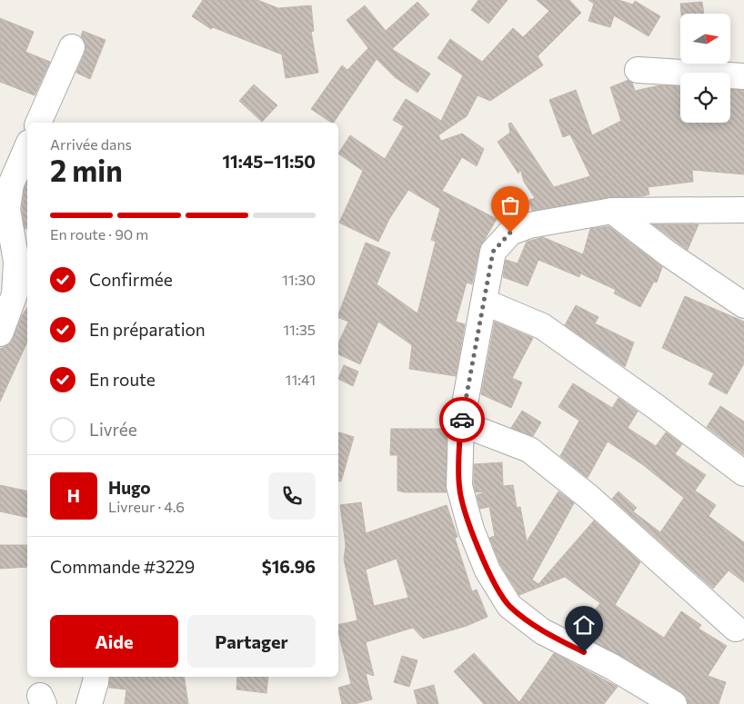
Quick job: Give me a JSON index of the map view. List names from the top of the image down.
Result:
{
  "north": "right",
  "page": {
    "heading": ["2 min", "Arrivée dans", "11:45–11:50"],
    "panel": [
      "Hugo",
      "Livreur · 4.6",
      "Commande #3229",
      "$16.96"
    ],
    "bar": "En route · 90 m",
    "list": [
      ["Confirmée", "11:30"],
      ["En préparation", "11:35"],
      ["En route", "11:41"],
      "Livrée"
    ],
    "round": "H",
    "buttons": ["Aide", "Partager"]
  }
}
